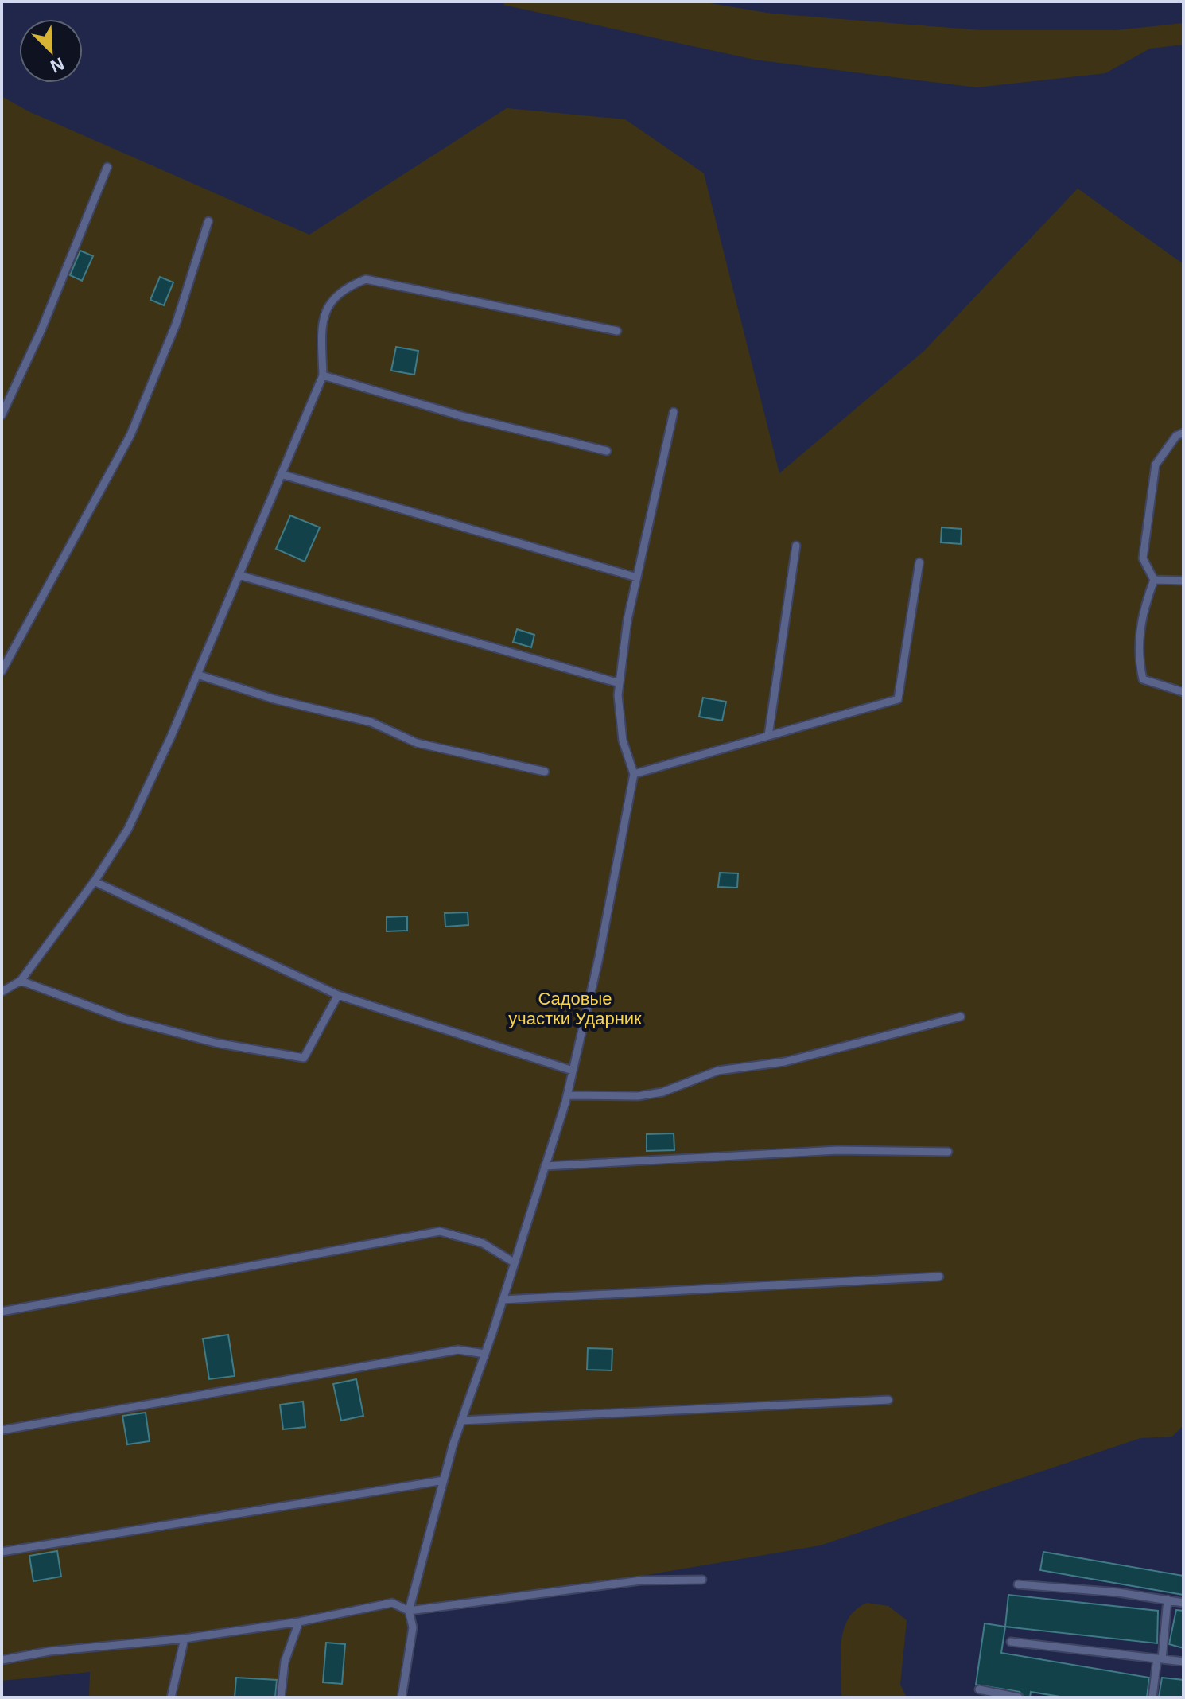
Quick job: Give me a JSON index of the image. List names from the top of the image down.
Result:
{
  "parks": ["Садовые участки Ударник"],
  "north": "bottom right"
}
